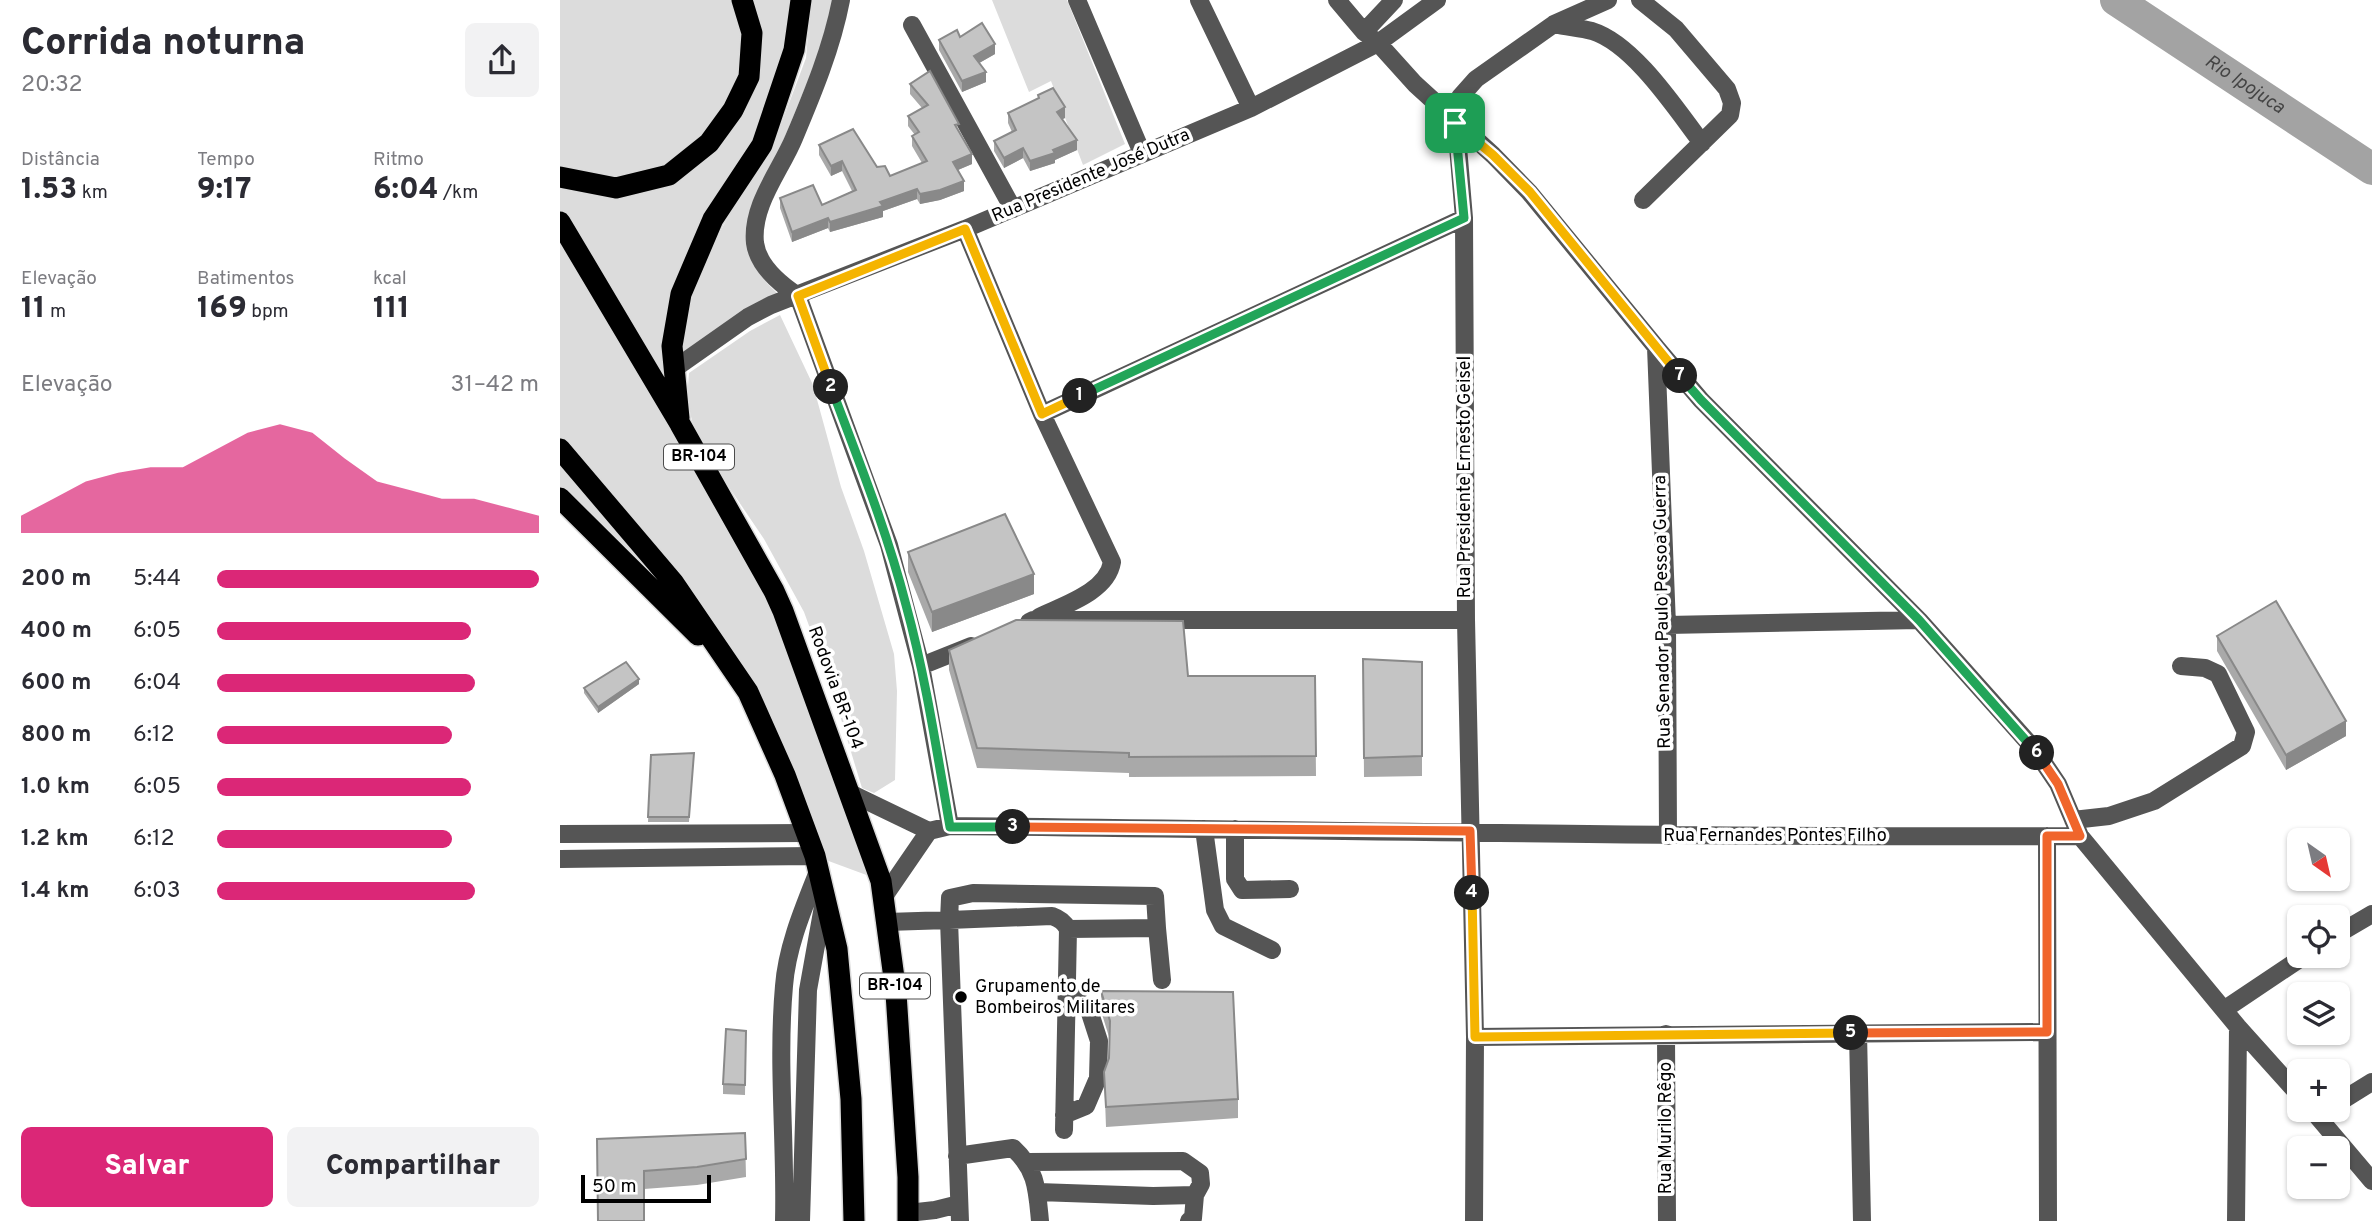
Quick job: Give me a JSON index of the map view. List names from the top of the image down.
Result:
{
  "streets": {
    "highway": ["BR-104", "Rodovia BR-104"],
    "street": [
      "Rua Presidente José Dutra",
      "Rua Presidente Ernesto Geisel",
      "Rua Senador Paulo Pessoa Guerra",
      "Rua Fernandes Pontes Filho",
      "Rua Murilo Rêgo"
    ]
  },
  "crossings": [
    ["Rua Presidente Ernesto Geisel", "Rua Fernandes Pontes Filho"],
    ["Rua Senador Paulo Pessoa Guerra", "Rua Fernandes Pontes Filho"]
  ],
  "water": ["Rio Ipojuca"],
  "places": ["Grupamento de Bombeiros Militares"],
  "scale_bar": "50 m",
  "north": "bottom right",
  "page": {
    "heading": ["Corrida noturna", "20:32"],
    "stats": [
      ["Distância", "1.53 km"],
      ["Tempo", "9:17"],
      ["Ritmo", "6:04 /km"],
      ["Elevação", "11 m"],
      ["Batimentos", "169 bpm"],
      ["kcal", "111"]
    ],
    "chart": ["Elevação", "31–42 m"],
    "pins": [
      "7",
      "2",
      "1",
      "6",
      "3",
      "4",
      "5"
    ],
    "list": [
      {
        "name": "200 m",
        "note": "5:44"
      },
      {
        "name": "400 m",
        "note": "6:05"
      },
      {
        "name": "600 m",
        "note": "6:04"
      },
      {
        "name": "800 m",
        "note": "6:12"
      },
      {
        "name": "1.0 km",
        "note": "6:05"
      },
      {
        "name": "1.2 km",
        "note": "6:12"
      },
      {
        "name": "1.4 km",
        "note": "6:03"
      }
    ],
    "map_buttons": ["+", "−"],
    "buttons": ["Salvar", "Compartilhar"],
    "scale": "50 m"
  }
}
